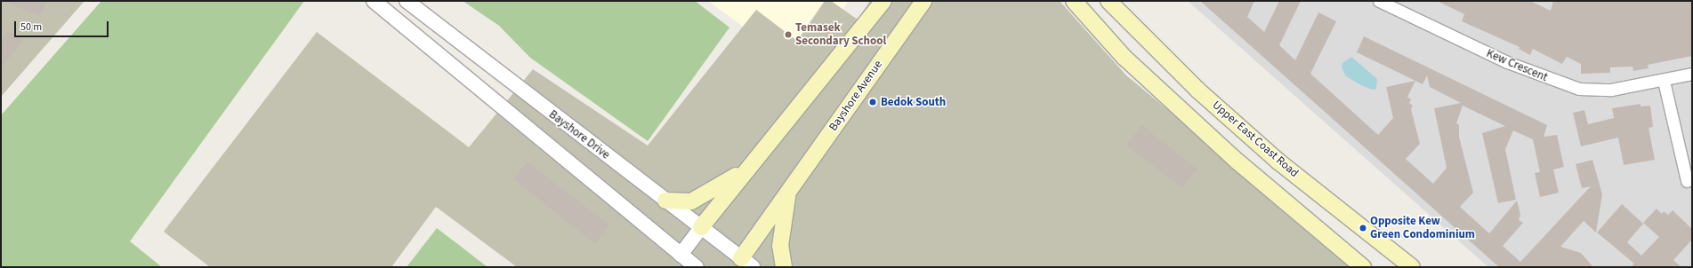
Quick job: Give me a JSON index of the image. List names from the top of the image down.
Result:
{
  "streets": {
    "main road": ["Bayshore Avenue", "Upper East Coast Road"],
    "street": ["Kew Crescent", "Bayshore Drive"]
  },
  "crossings": [
    ["Bayshore Avenue", "Bayshore Drive"]
  ],
  "places": ["Temasek Secondary School", "Bedok South", "Opposite Kew Green Condominium"],
  "scale_bar": "50 m"
}
